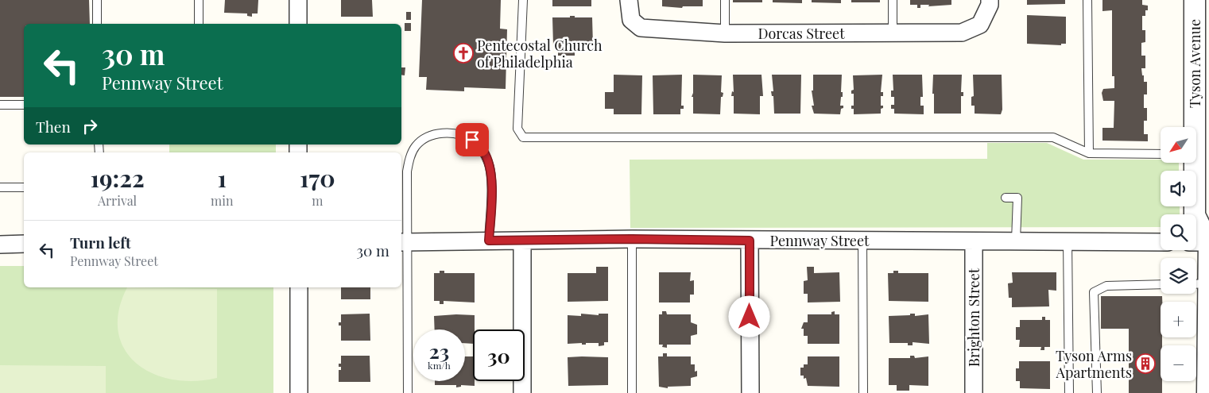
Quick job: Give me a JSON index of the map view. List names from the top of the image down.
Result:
{
  "streets": {
    "street": [
      "Dorcas Street",
      "Tyson Avenue",
      "Pennway Street",
      "Brighton Street"
    ]
  },
  "crossings": [
    ["Pennway Street", "Brighton Street"]
  ],
  "places": {
    "church": ["Pentecostal Church of Philadelphia"],
    "building": ["Tyson Arms Apartments"]
  },
  "north": "bottom left",
  "page": {
    "turn": ["30 m", "Pennway Street"],
    "then": "Then",
    "map_buttons": ["+", "−"],
    "eta": [
      "19:22",
      "Arrival",
      "1",
      "min",
      "170",
      "m"
    ],
    "list": [
      {
        "name": "Turn left",
        "note": "Pennway Street",
        "value": "30 m"
      }
    ],
    "speed": "23 km/h",
    "limit": "30"
  }
}
